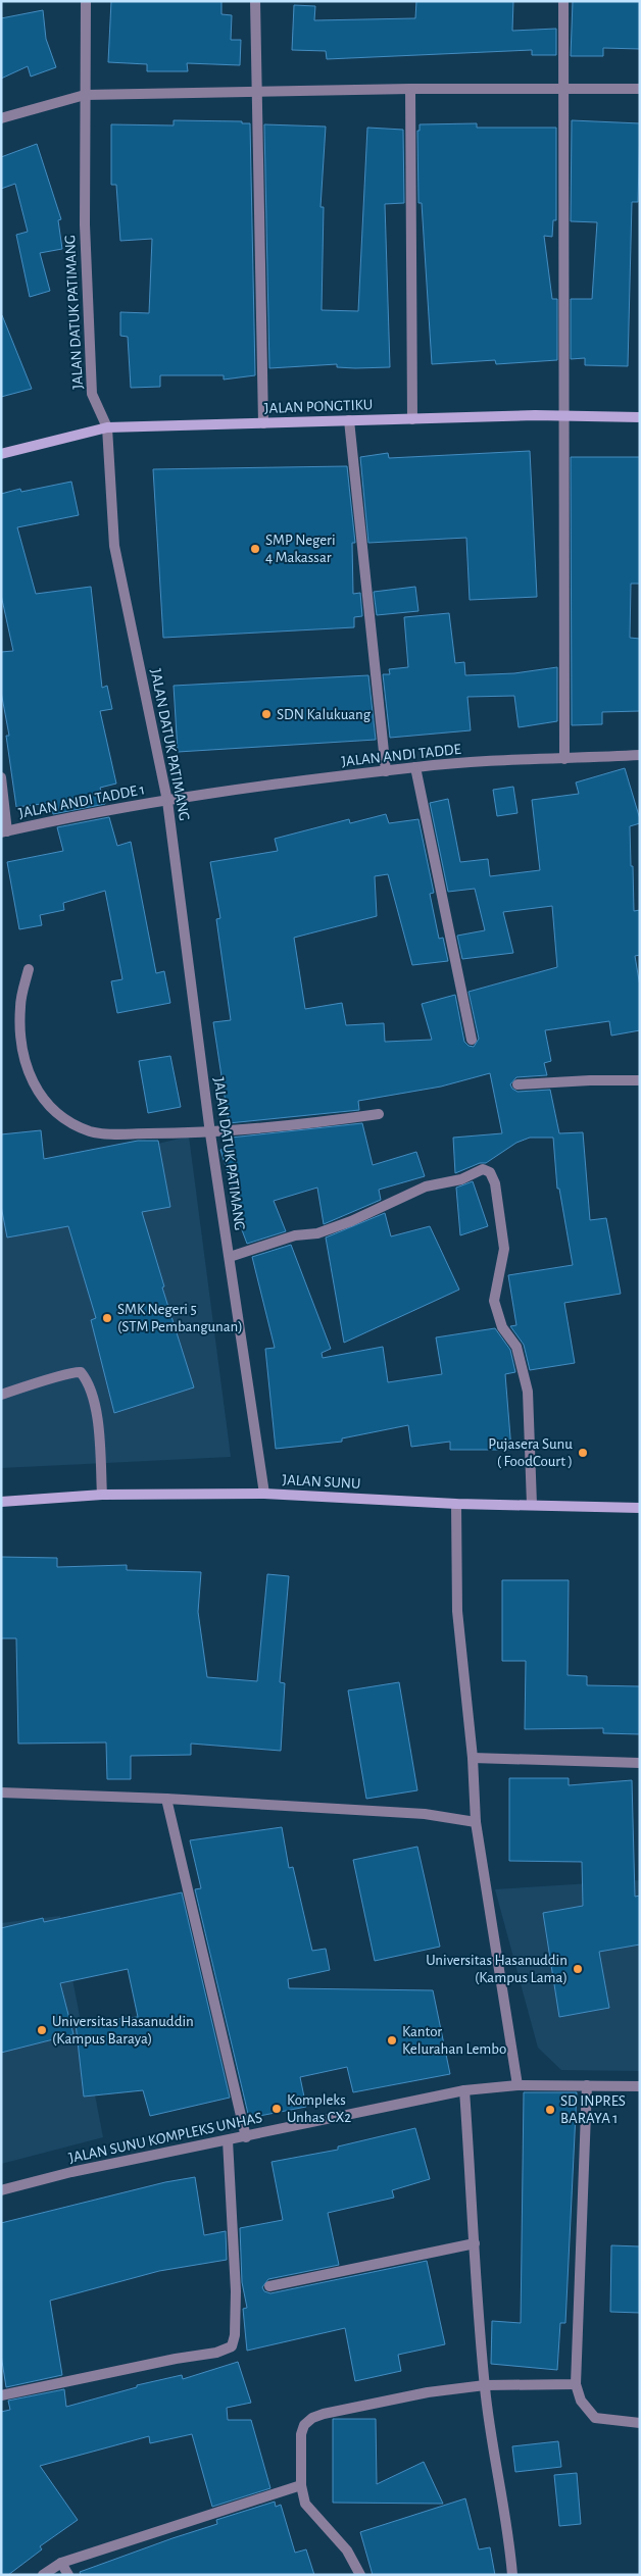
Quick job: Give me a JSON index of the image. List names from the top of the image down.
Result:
{
  "streets": {
    "street": [
      "JALAN DATUK PATIMANG",
      "JALAN PONGTIKU",
      "JALAN ANDI TADDE",
      "JALAN ANDI TADDE 1",
      "JALAN SUNU",
      "JALAN SUNU KOMPLEKS UNHAS"
    ]
  },
  "crossings": [
    ["JALAN DATUK PATIMANG", "JALAN PONGTIKU"],
    ["JALAN DATUK PATIMANG", "JALAN ANDI TADDE"],
    ["JALAN DATUK PATIMANG", "JALAN ANDI TADDE 1"],
    ["JALAN DATUK PATIMANG", "JALAN SUNU"],
    ["JALAN ANDI TADDE", "JALAN ANDI TADDE 1"]
  ],
  "places": [
    "SMP Negeri 4 Makassar",
    "SDN Kalukuang",
    "SMK Negeri 5 (STM Pembangunan)",
    "Pujasera Sunu ( FoodCourt )",
    "Universitas Hasanuddin (Kampus Lama)",
    "Universitas Hasanuddin (Kampus Baraya)",
    "Kantor Kelurahan Lembo",
    "Kompleks Unhas CX2",
    "SD INPRES BARAYA 1"
  ]
}
